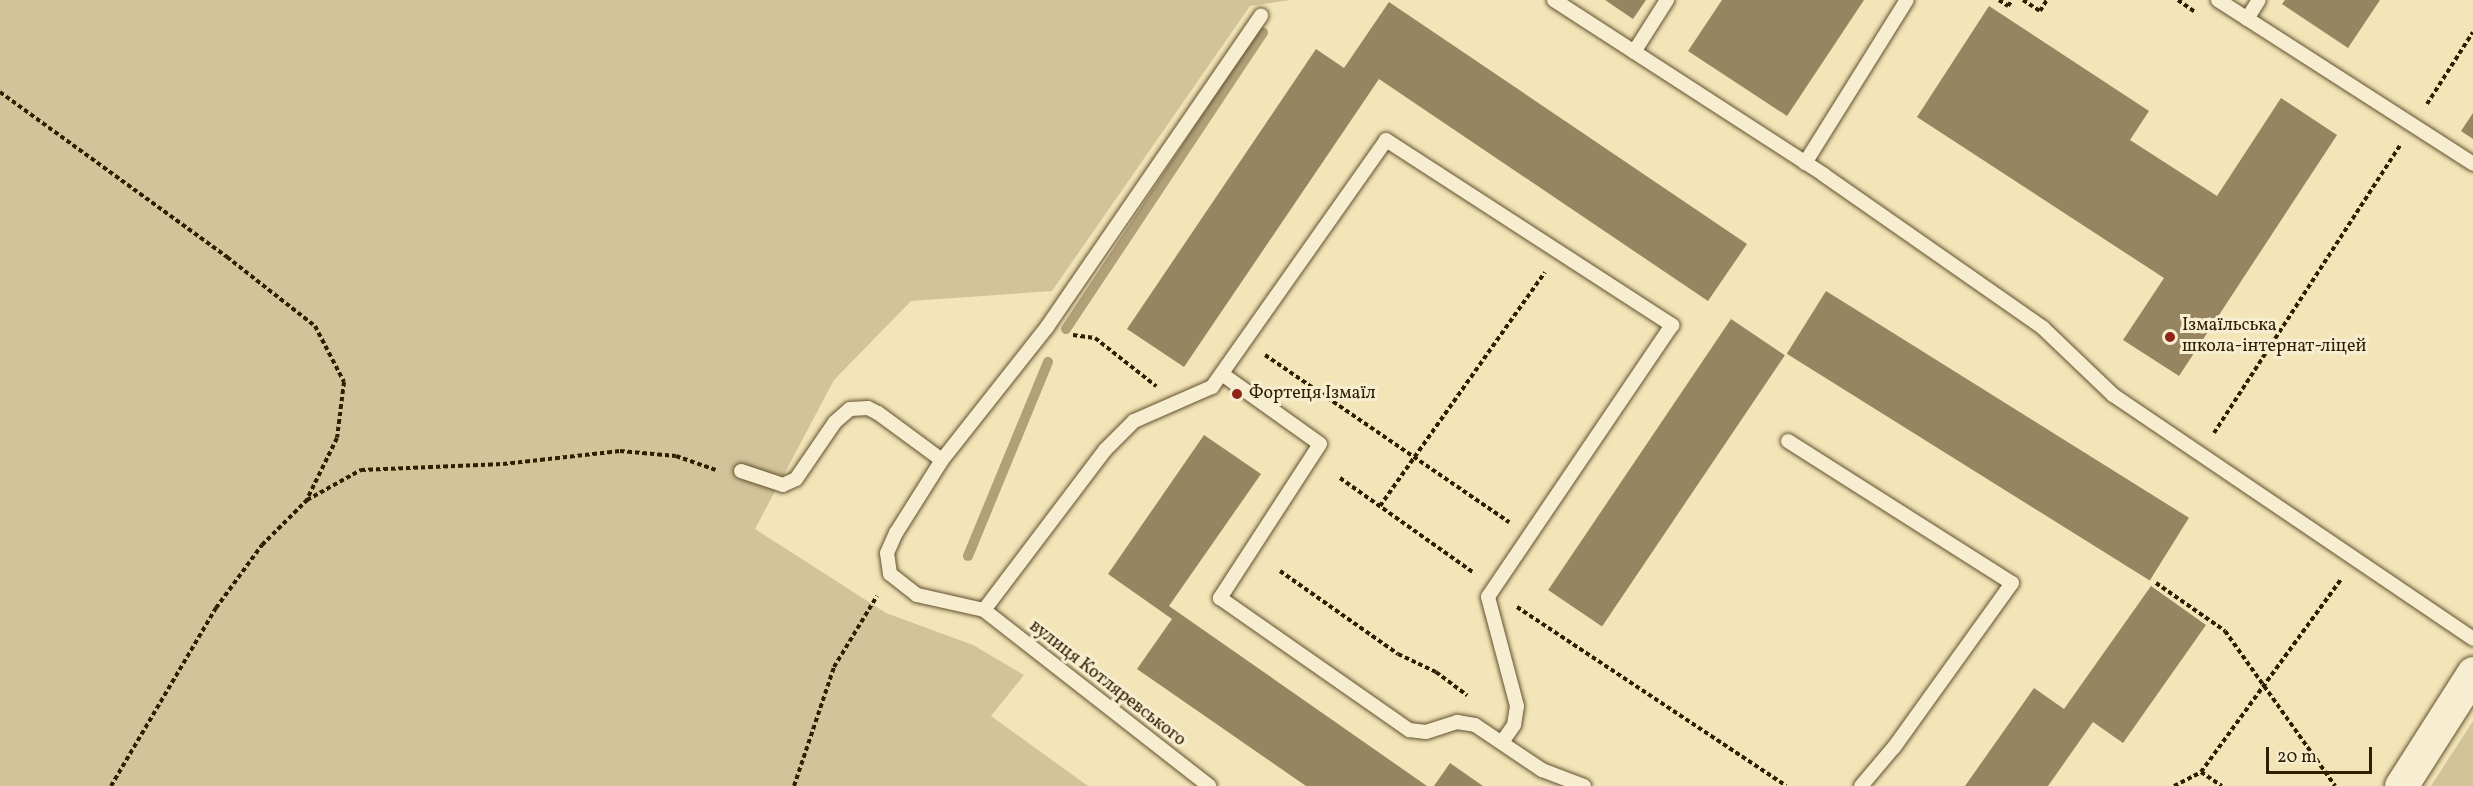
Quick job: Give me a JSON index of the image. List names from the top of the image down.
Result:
{
  "streets": {
    "lane": ["вулиця Котляревського"]
  },
  "places": ["Ізмаїльська школа-інтернат-ліцей", "Фортеця Ізмаїл"],
  "scale_bar": "20 m"
}
